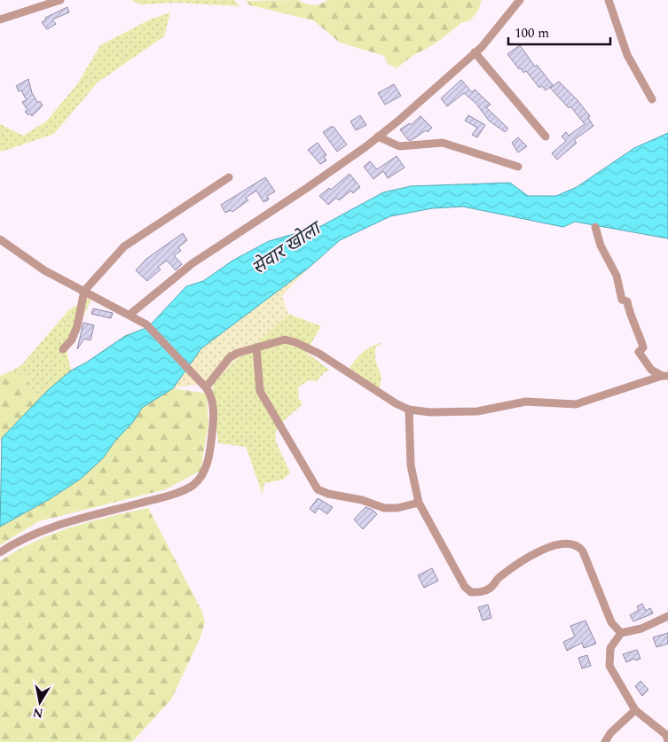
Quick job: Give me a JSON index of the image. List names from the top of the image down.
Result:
{
  "water": ["सेवार खोला"],
  "scale_bar": "100 m",
  "north": "bottom"
}
